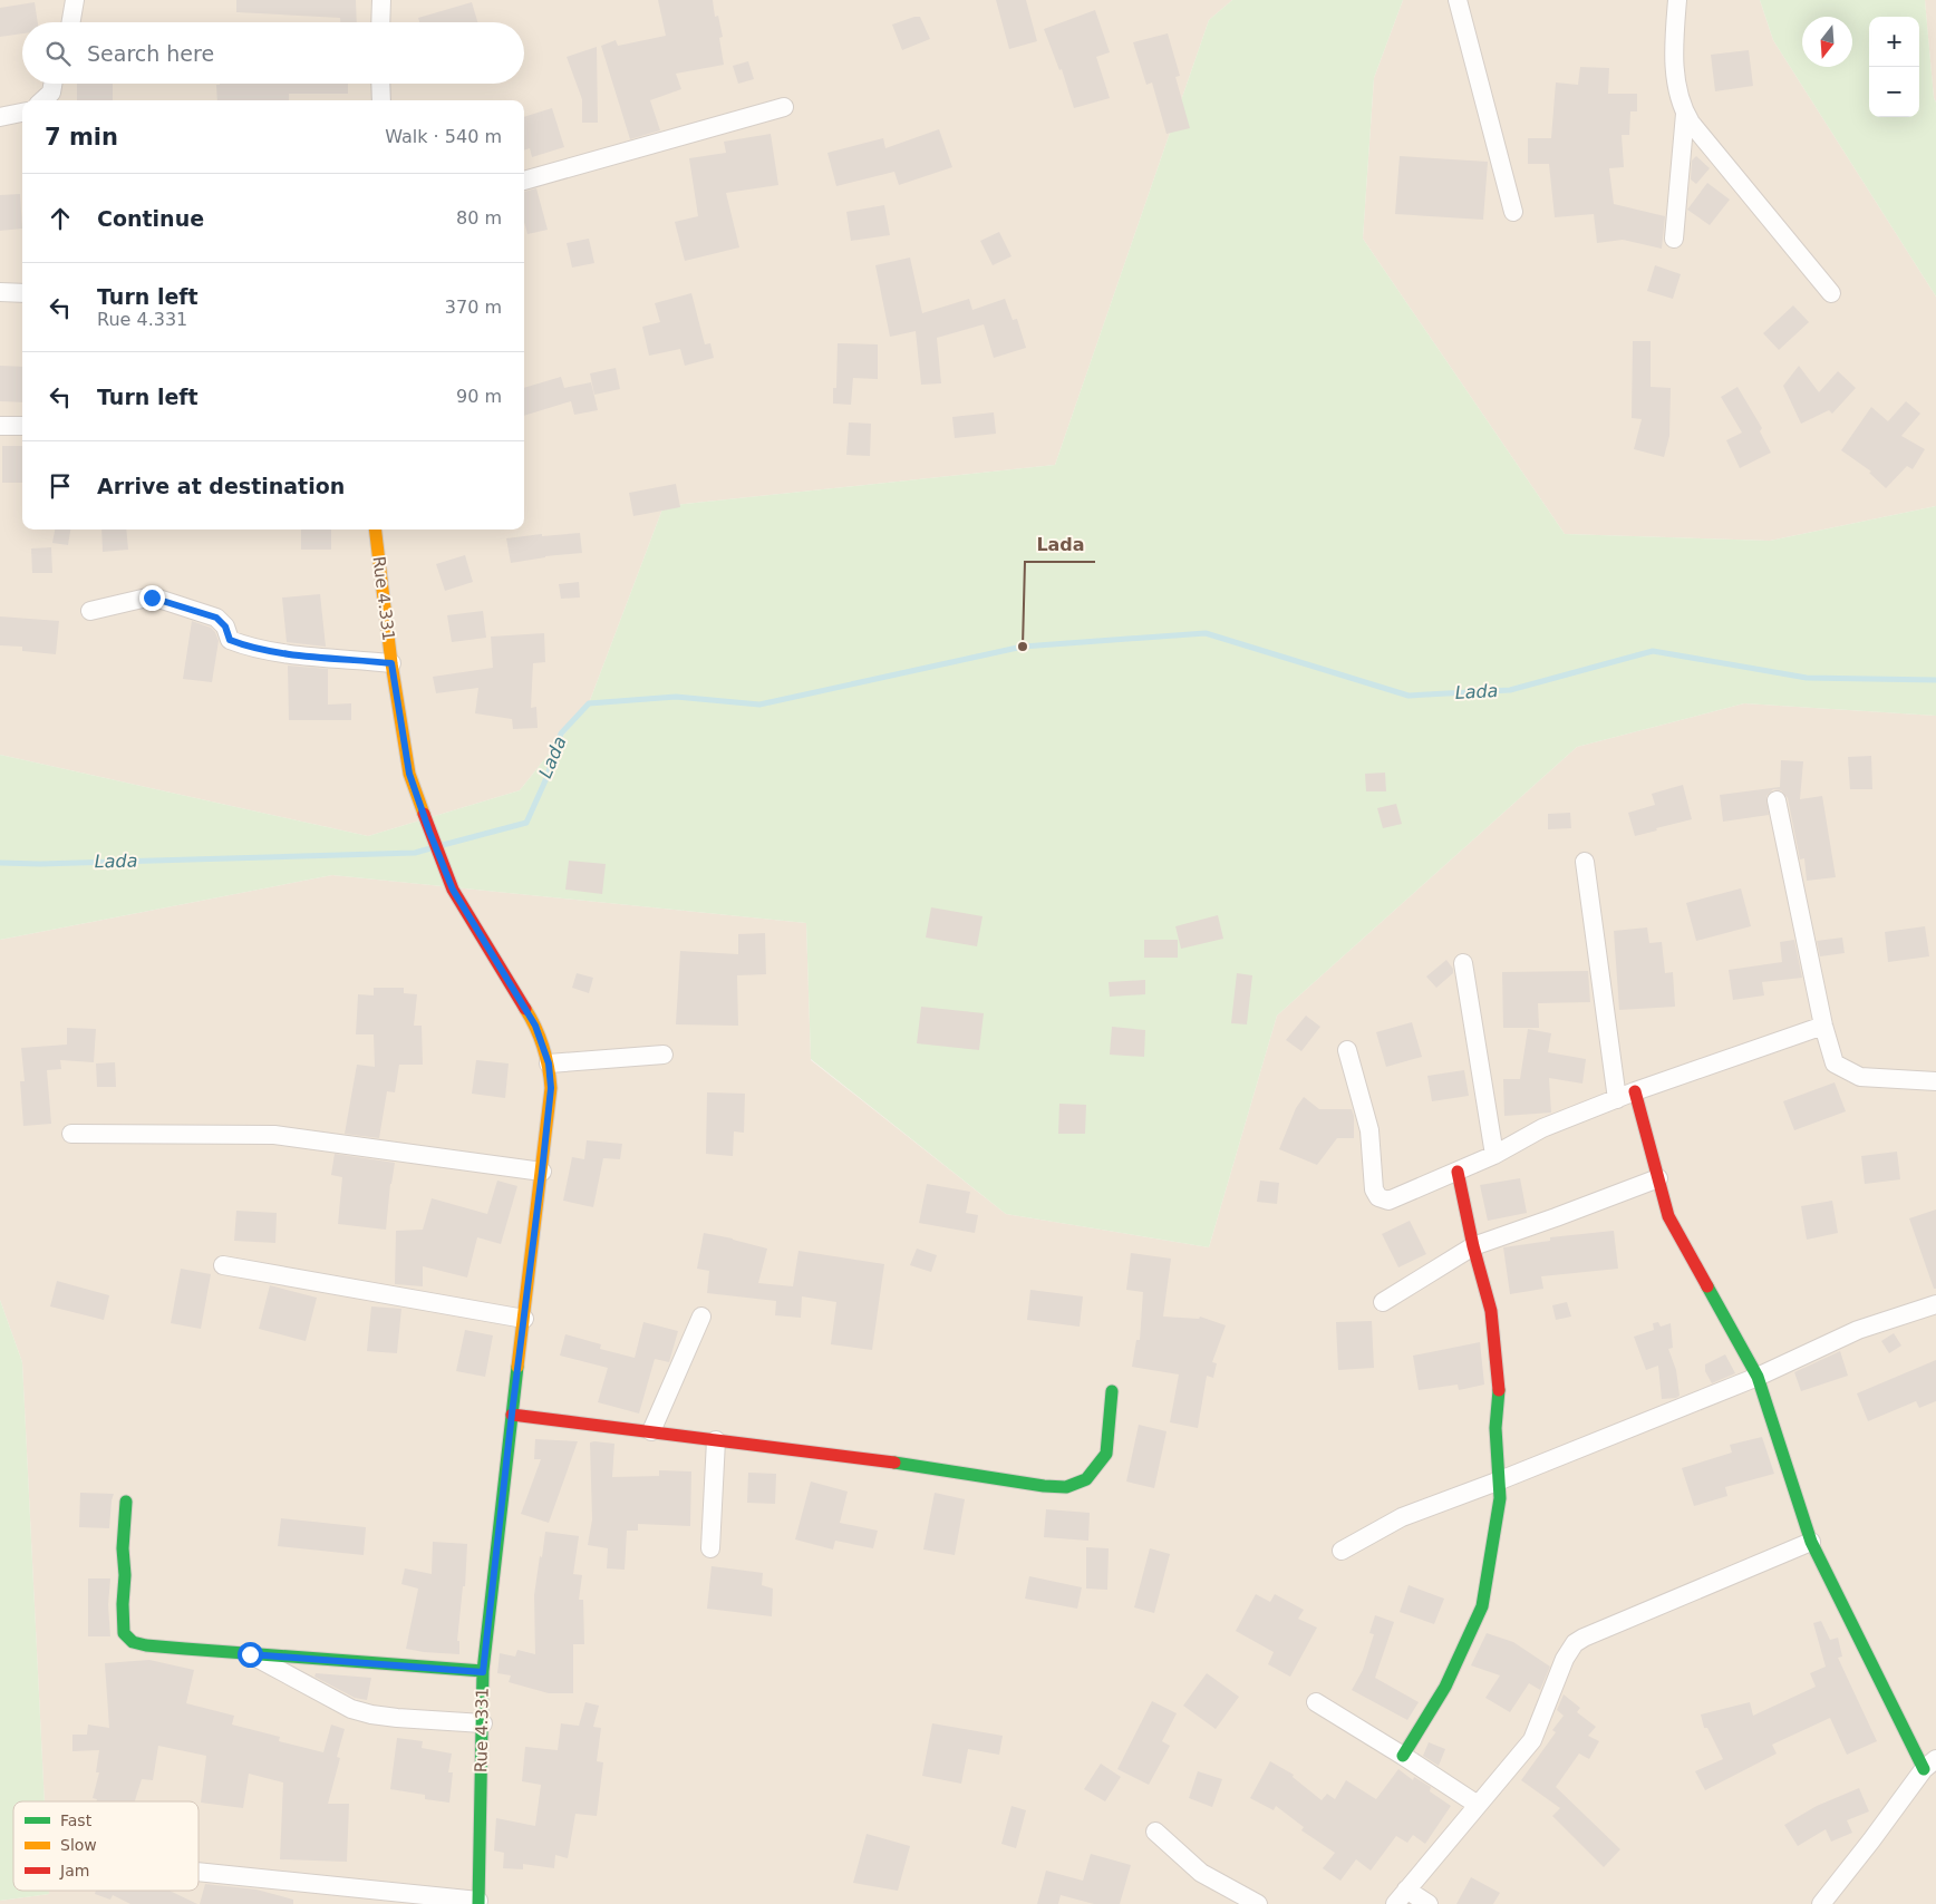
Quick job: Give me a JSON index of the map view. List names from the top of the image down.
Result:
{
  "streets": {
    "street": ["Rue 4.331"]
  },
  "water": ["Lada"],
  "places": ["Lada"],
  "legend": ["Fast", "Slow", "Jam"],
  "north": "bottom",
  "page": {
    "map_buttons": ["+", "−"],
    "search": "Search here",
    "heading": ["7 min", "Walk · 540 m"],
    "list": [
      ["Continue", "80 m"],
      ["Turn left", "Rue 4.331", "370 m"],
      ["Turn left", "90 m"],
      "Arrive at destination"
    ]
  }
}
